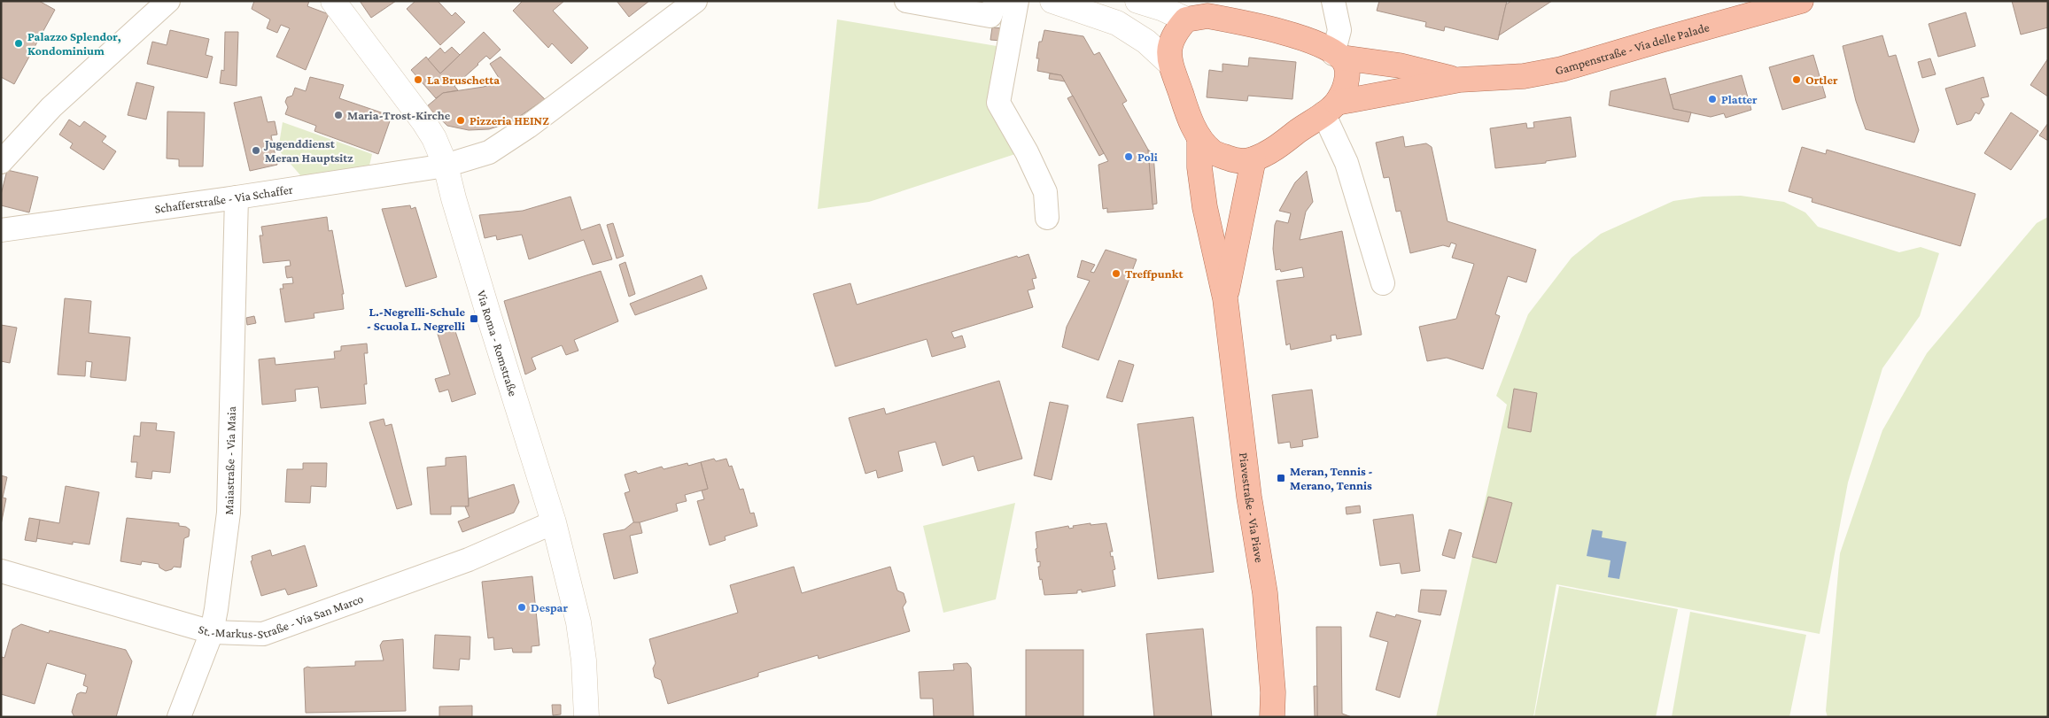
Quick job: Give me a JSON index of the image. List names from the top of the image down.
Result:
{
  "streets": {
    "main road": ["Gampenstraße - Via delle Palade", "Piavestraße - Via Piave"],
    "street": [
      "Schafferstraße - Via Schaffer",
      "Via Roma - Romstraße",
      "Maiastraße - Via Maia",
      "St.-Markus-Straße - Via San Marco"
    ]
  },
  "crossings": [
    ["Schafferstraße - Via Schaffer", "Via Roma - Romstraße"],
    ["Schafferstraße - Via Schaffer", "Maiastraße - Via Maia"],
    ["Via Roma - Romstraße", "St.-Markus-Straße - Via San Marco"],
    ["Maiastraße - Via Maia", "St.-Markus-Straße - Via San Marco"]
  ],
  "places": {
    "other": [
      "Palazzo Splendor, Kondominium",
      "La Bruschetta",
      "Ortler",
      "Platter",
      "Maria-Trost-Kirche",
      "Pizzeria HEINZ",
      "Jugenddienst Meran Hauptsitz",
      "Poli",
      "Treffpunkt",
      "Despar"
    ],
    "transit": ["L.-Negrelli-Schule - Scuola L. Negrelli", "Meran, Tennis - Merano, Tennis"]
  }
}
